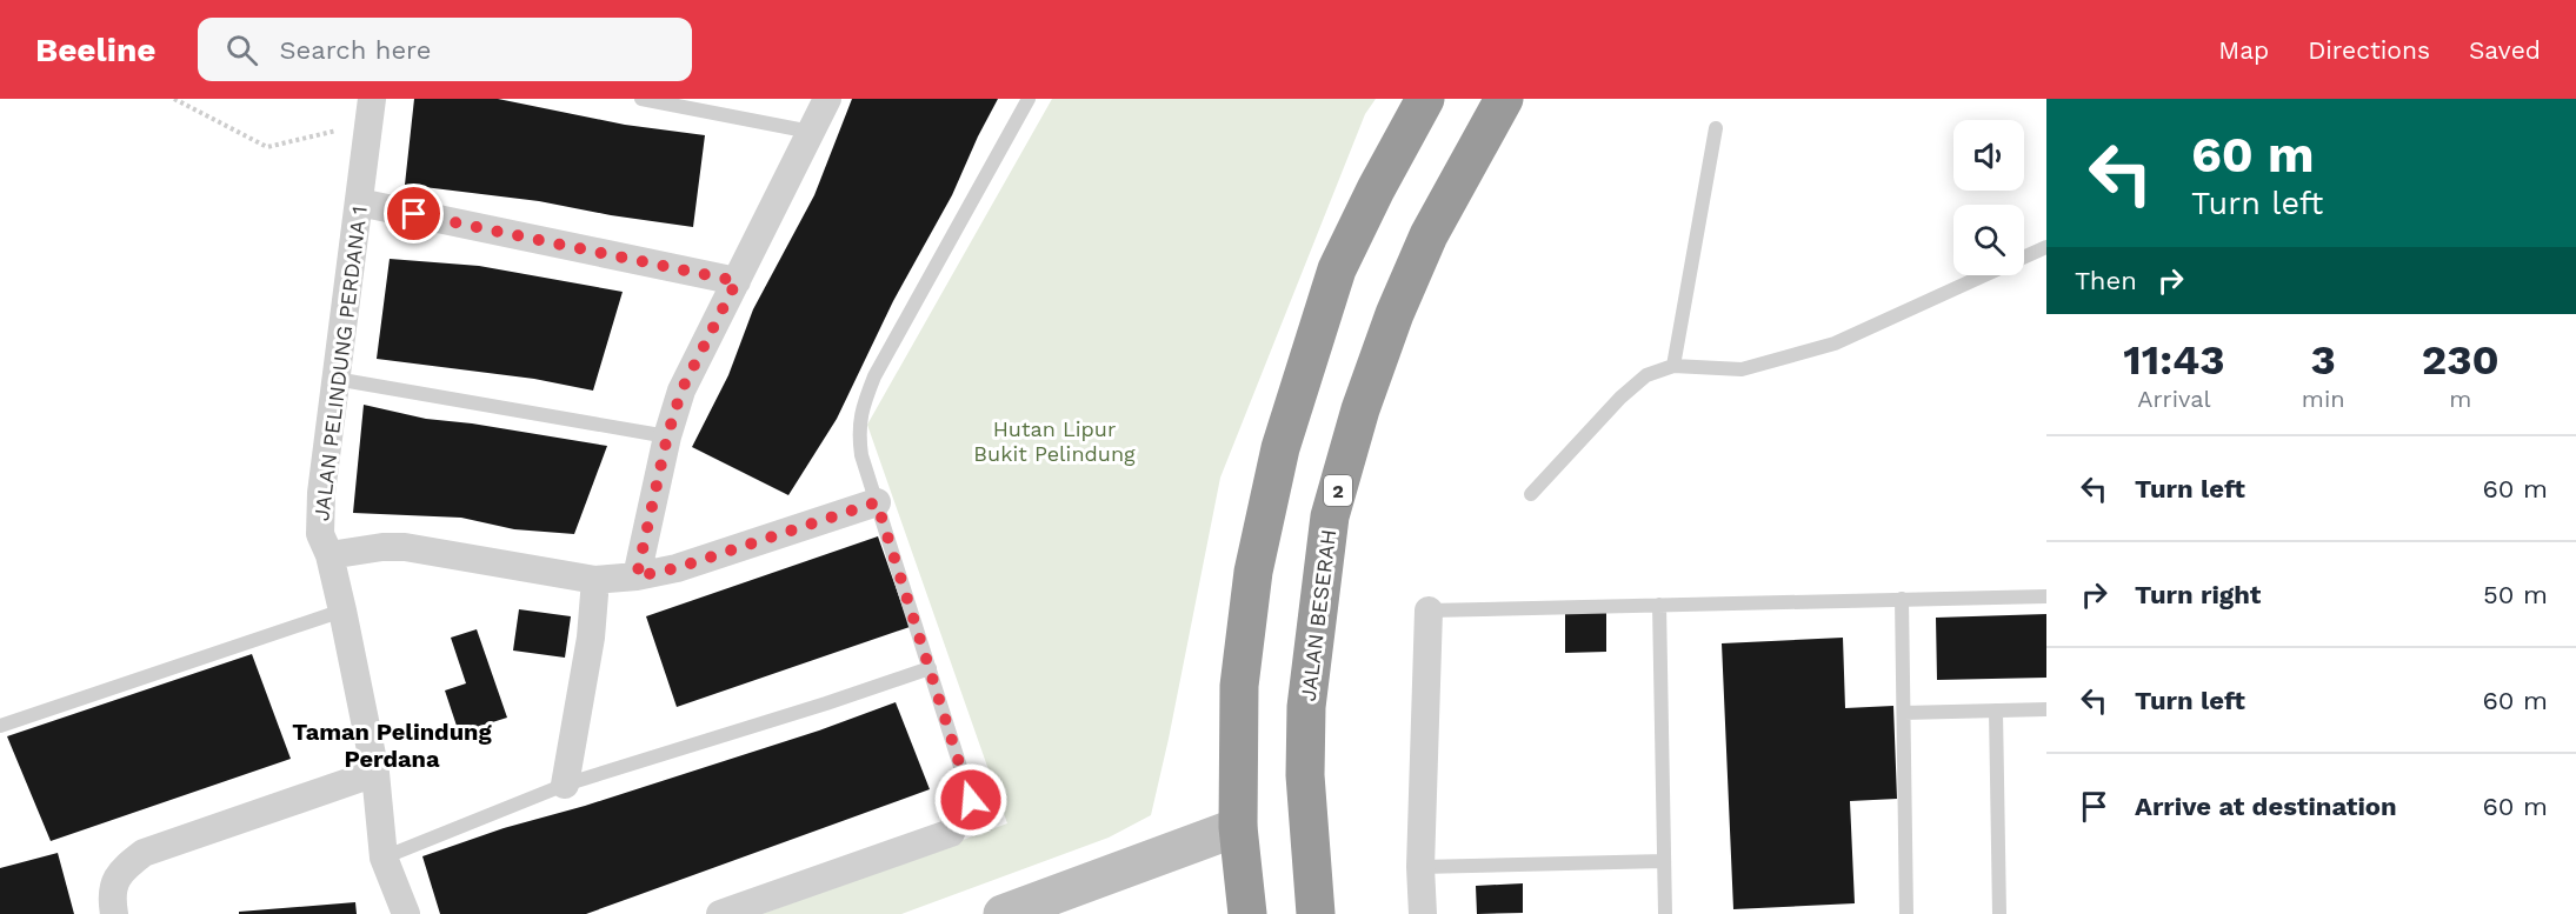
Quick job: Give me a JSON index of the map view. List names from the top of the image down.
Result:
{
  "streets": {
    "highway": ["2", "JALAN BESERAH"],
    "street": ["JALAN PELINDUNG PERDANA 1"]
  },
  "districts": ["Taman Pelindung Perdana"],
  "parks": ["Hutan Lipur Bukit Pelindung"],
  "page": {
    "header": "Beeline",
    "search": "Search here",
    "nav": ["Map", "Directions", "Saved"],
    "turn": ["60 m", "Turn left"],
    "then": "Then",
    "eta": [
      "11:43",
      "Arrival",
      "3",
      "min",
      "230",
      "m"
    ],
    "list": [
      {
        "name": "Turn left",
        "value": "60 m"
      },
      {
        "name": "Turn right",
        "value": "50 m"
      },
      {
        "name": "Turn left",
        "value": "60 m"
      },
      {
        "name": "Arrive at destination",
        "value": "60 m"
      }
    ]
  }
}
